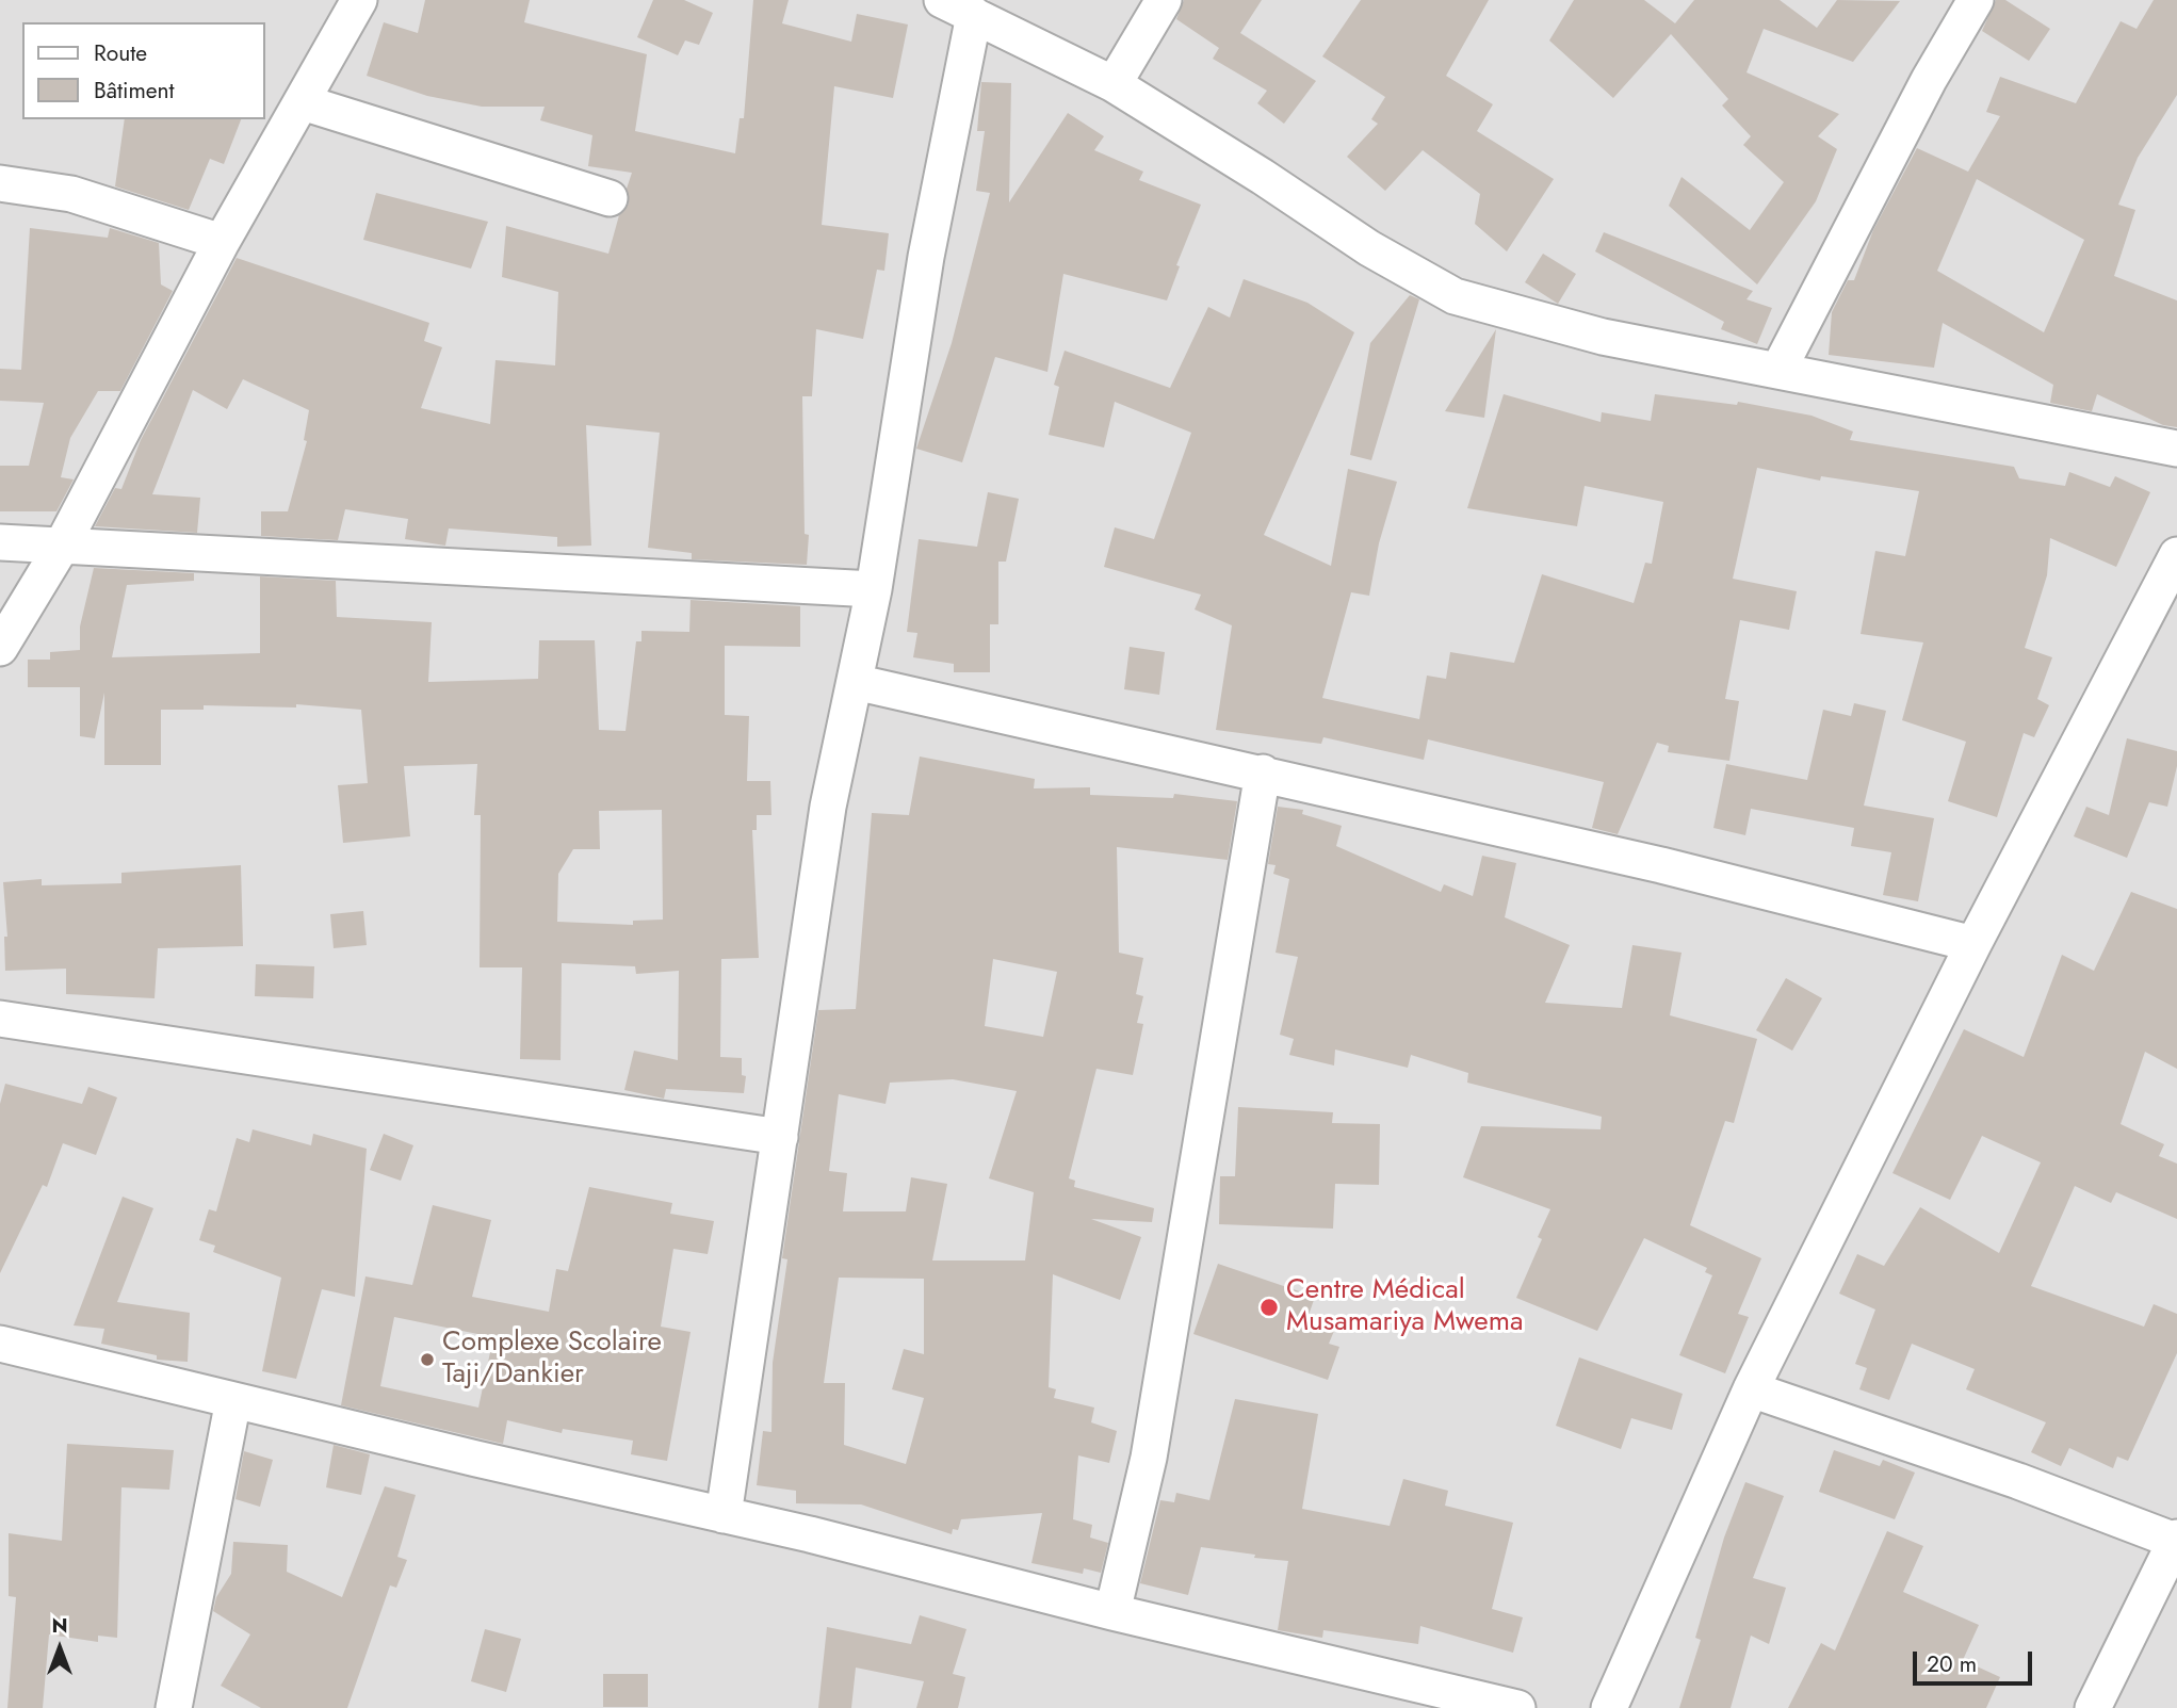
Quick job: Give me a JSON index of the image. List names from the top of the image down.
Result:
{
  "places": ["Centre Médical Musamariya Mwema", "Complexe Scolaire Taji/Dankier"],
  "legend": ["Route", "Bâtiment"],
  "scale_bar": "20 m",
  "north": "top"
}
